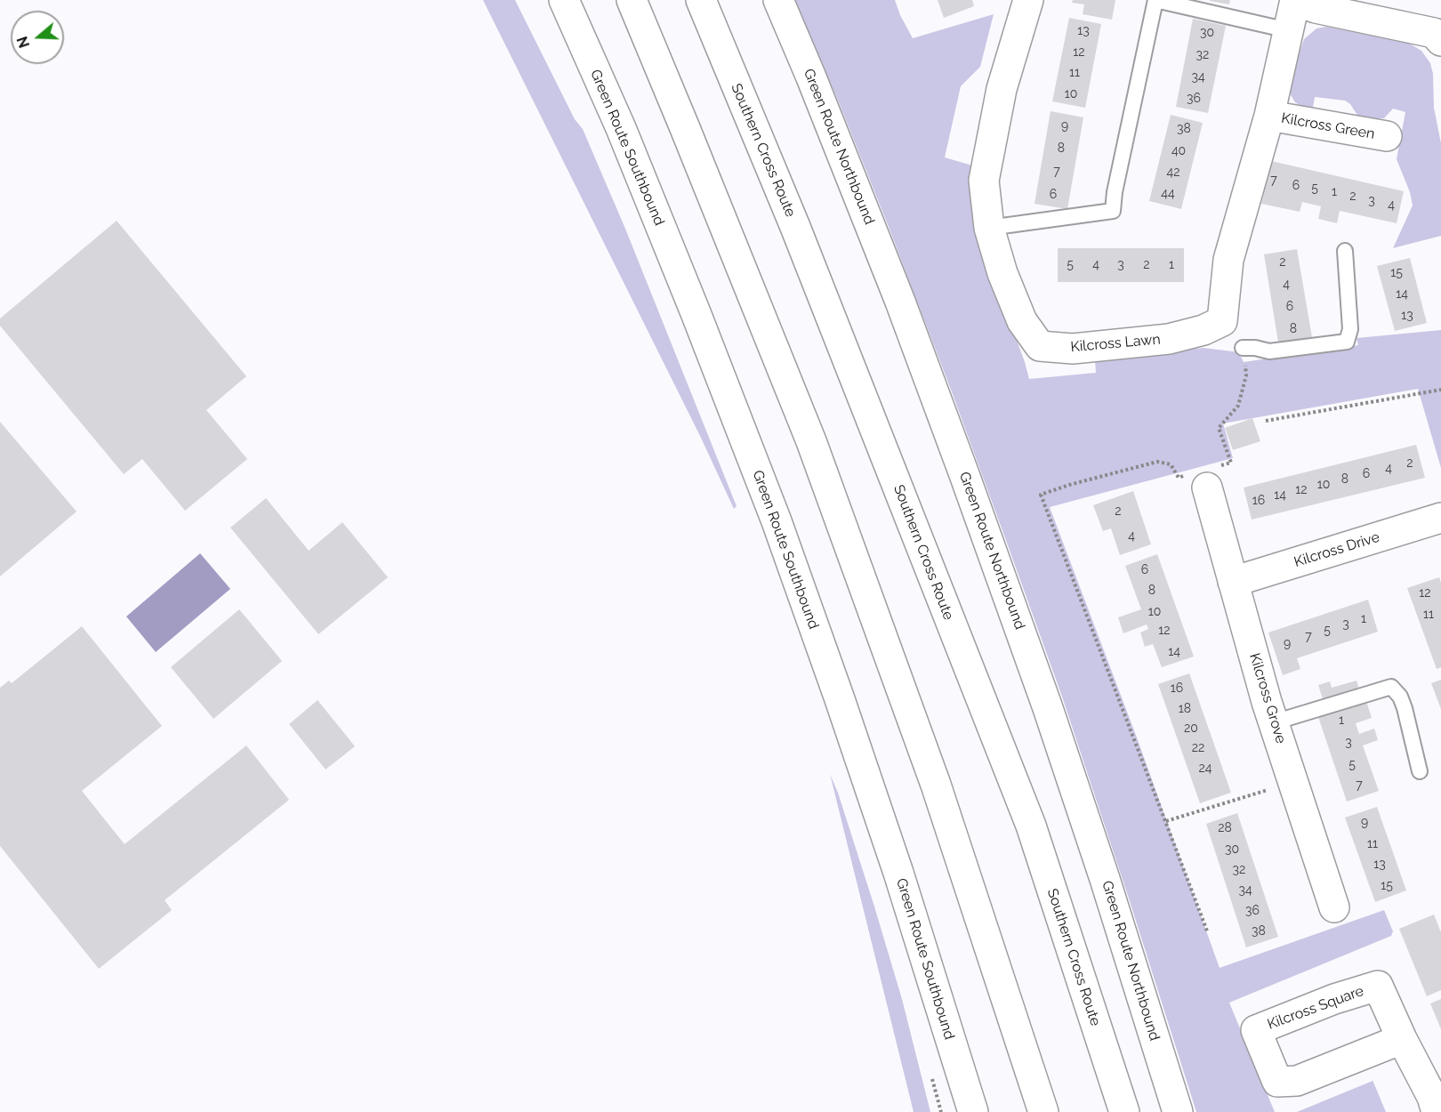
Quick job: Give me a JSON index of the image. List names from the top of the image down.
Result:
{
  "streets": {
    "main road": [
      "Kilcross Green",
      "Green Route Northbound",
      "Green Route Southbound",
      "Southern Cross Route",
      "Kilcross Lawn",
      "Kilcross Drive",
      "Kilcross Grove",
      "Kilcross Square"
    ]
  },
  "crossings": [
    ["Kilcross Green", "Kilcross Lawn"],
    ["Kilcross Drive", "Kilcross Grove"]
  ],
  "house_numbers": [
    "13",
    "30",
    "12",
    "32",
    "11",
    "34",
    "10",
    "36",
    "9",
    "38",
    "8",
    "40",
    "7",
    "42",
    "7",
    "6",
    "5",
    "1",
    "44",
    "6",
    "2",
    "3",
    "4",
    "2",
    "5",
    "4",
    "3",
    "2",
    "1",
    "15",
    "4",
    "14",
    "6",
    "13",
    "8",
    "2",
    "4",
    "6",
    "8",
    "10",
    "12",
    "14",
    "16",
    "2",
    "4",
    "6",
    "8",
    "12",
    "10",
    "11",
    "1",
    "3",
    "12",
    "5",
    "7",
    "9",
    "14",
    "16",
    "18",
    "1",
    "20",
    "3",
    "22",
    "5",
    "24",
    "7",
    "9",
    "28",
    "11",
    "30",
    "13",
    "32",
    "15",
    "34",
    "36",
    "38"
  ],
  "north": "left"
}
